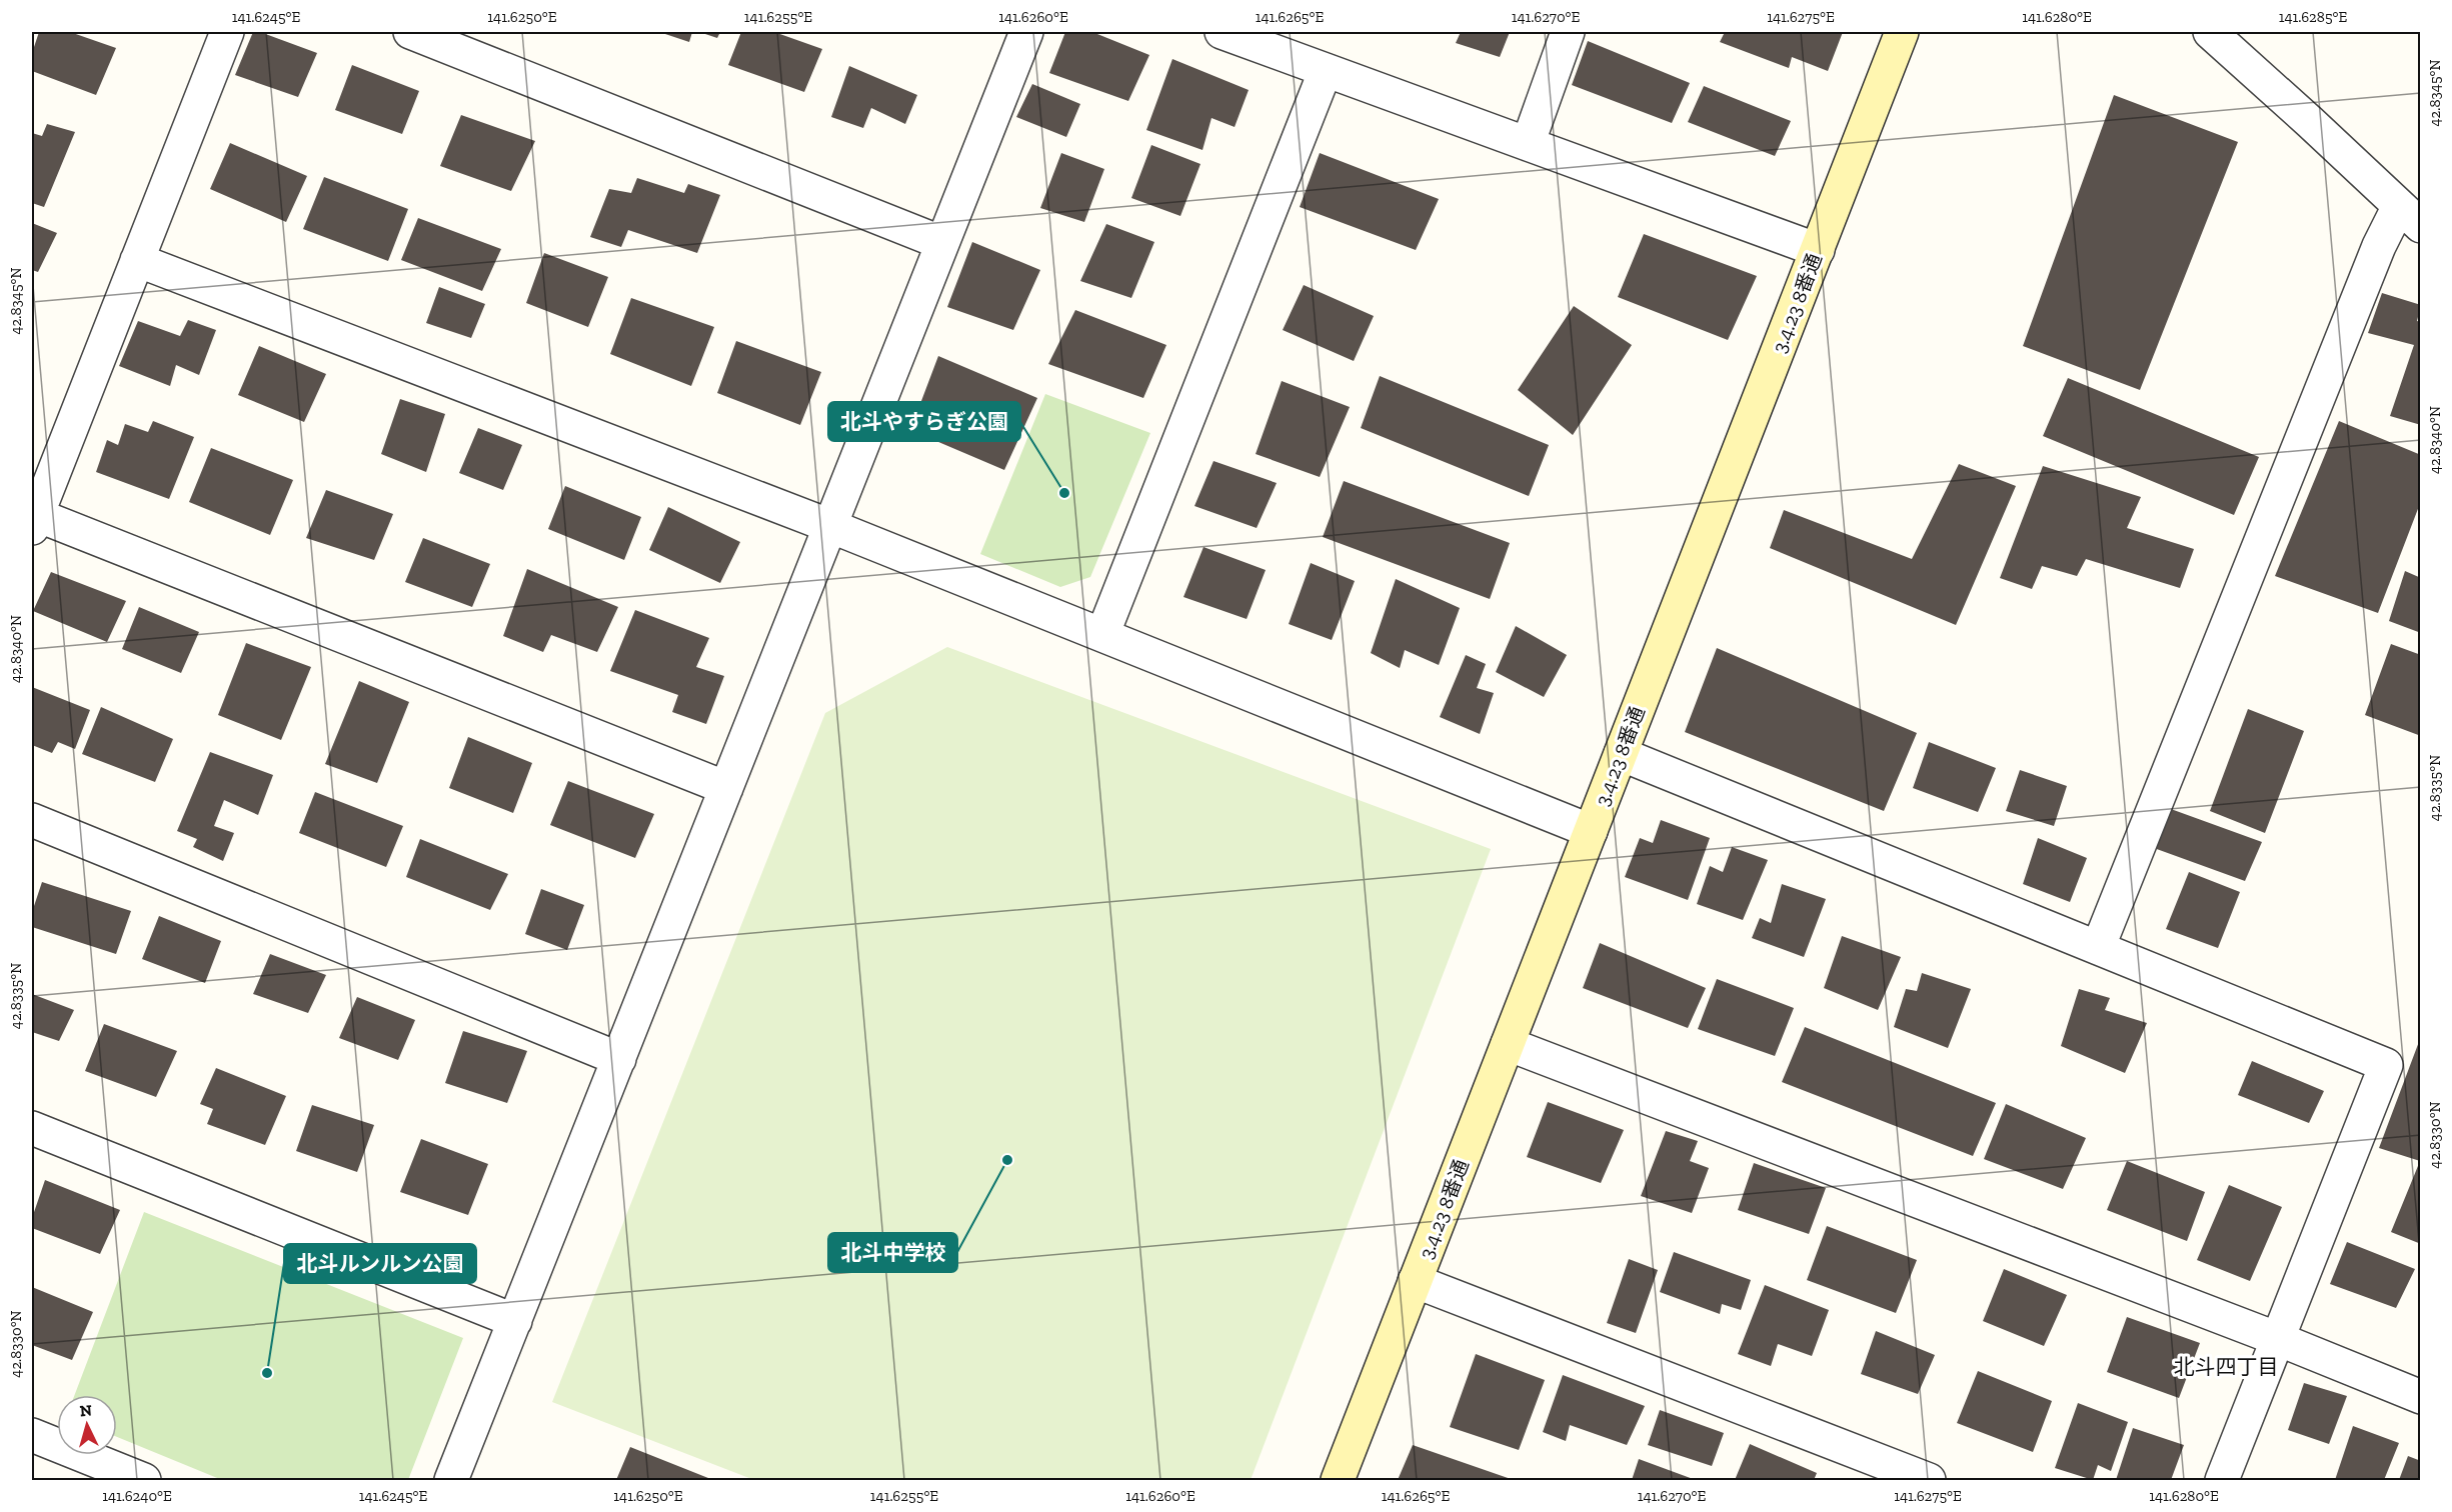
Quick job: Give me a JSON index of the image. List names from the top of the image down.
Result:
{
  "streets": {
    "street": ["3.4.23 8番通"]
  },
  "districts": ["北斗四丁目"],
  "places": ["北斗やすらぎ公園", "北斗中学校", "北斗ルンルン公園"],
  "north": "top",
  "coordinates": [
    "141.6245°E",
    "141.6250°E",
    "141.6255°E",
    "141.6260°E",
    "141.6265°E",
    "141.6270°E",
    "141.6275°E",
    "141.6280°E",
    "141.6285°E",
    "42.8345°N",
    "42.8340°N",
    "42.8335°N",
    "42.8330°N",
    "141.6240°E"
  ]
}
